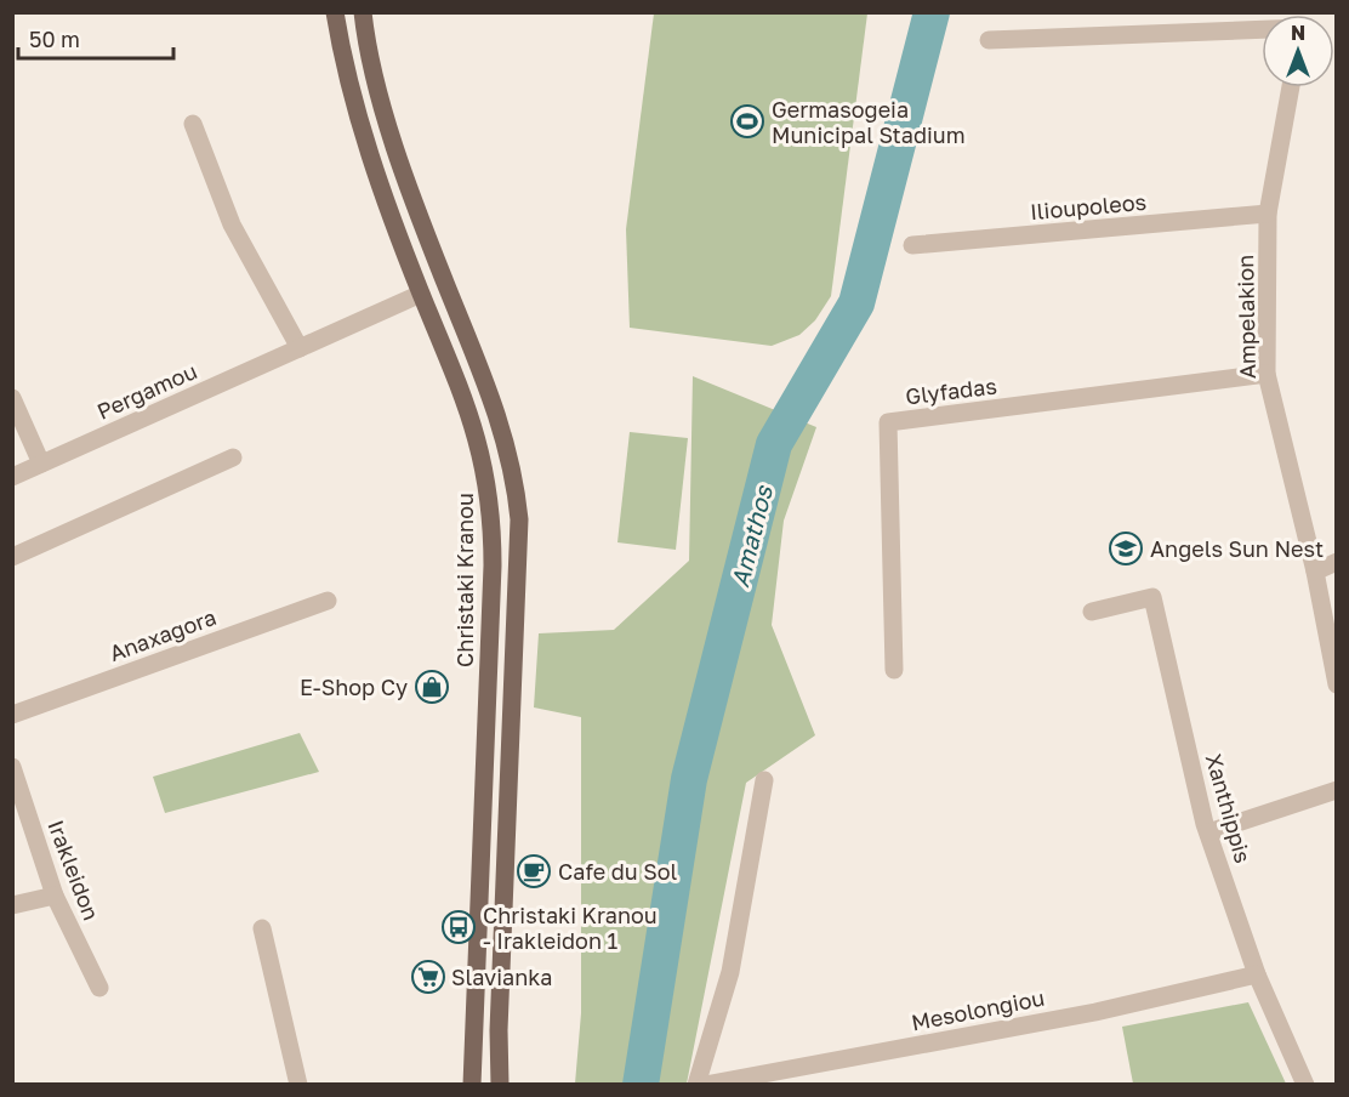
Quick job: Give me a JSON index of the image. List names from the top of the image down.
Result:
{
  "streets": {
    "main road": ["Christaki Kranou"],
    "street": [
      "Ilioupoleos",
      "Ampelakion",
      "Pergamou",
      "Glyfadas",
      "Anaxagora",
      "Xanthippis",
      "Irakleidon",
      "Mesolongiou"
    ]
  },
  "crossings": [
    ["Ilioupoleos", "Ampelakion"],
    ["Ampelakion", "Glyfadas"],
    ["Pergamou", "Christaki Kranou"],
    ["Xanthippis", "Mesolongiou"]
  ],
  "water": ["Amathos"],
  "places": {
    "sports": ["Germasogeia Municipal Stadium"],
    "school or university": ["Angels Sun Nest"],
    "shop": ["E-Shop Cy"],
    "cafe": ["Cafe du Sol"],
    "bus stop": ["Christaki Kranou - Irakleidon 1"],
    "supermarket": ["Slavianka"]
  },
  "scale_bar": "50 m",
  "north": "top"
}
